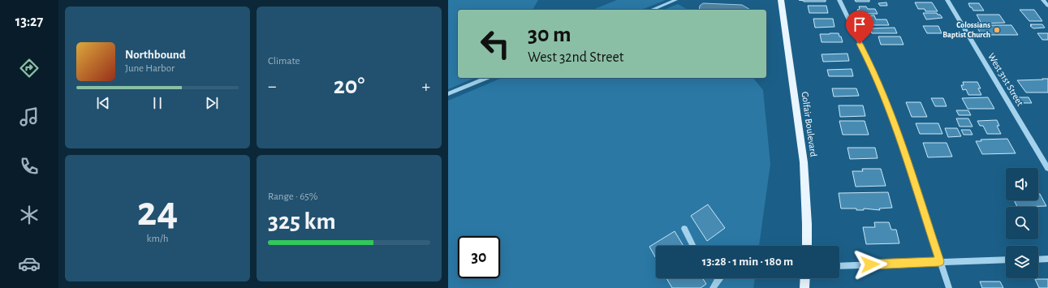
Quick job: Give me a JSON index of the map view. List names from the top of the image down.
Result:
{
  "streets": {
    "main road": ["Golfair Boulevard"],
    "street": ["West 31st Street"]
  },
  "places": ["Colossians Baptist Church"],
  "page": {
    "tabs": "13:27",
    "tile": [
      "Climate",
      ["24", "km/h"],
      ["Range · 65%", "325 km"]
    ],
    "turn": ["30 m", "West 32nd Street"],
    "song": ["Northbound", "June Harbor"],
    "heat": ["−", "20°", "+"],
    "limit": "30",
    "trip": "13:28 · 1 min · 180 m"
  }
}
